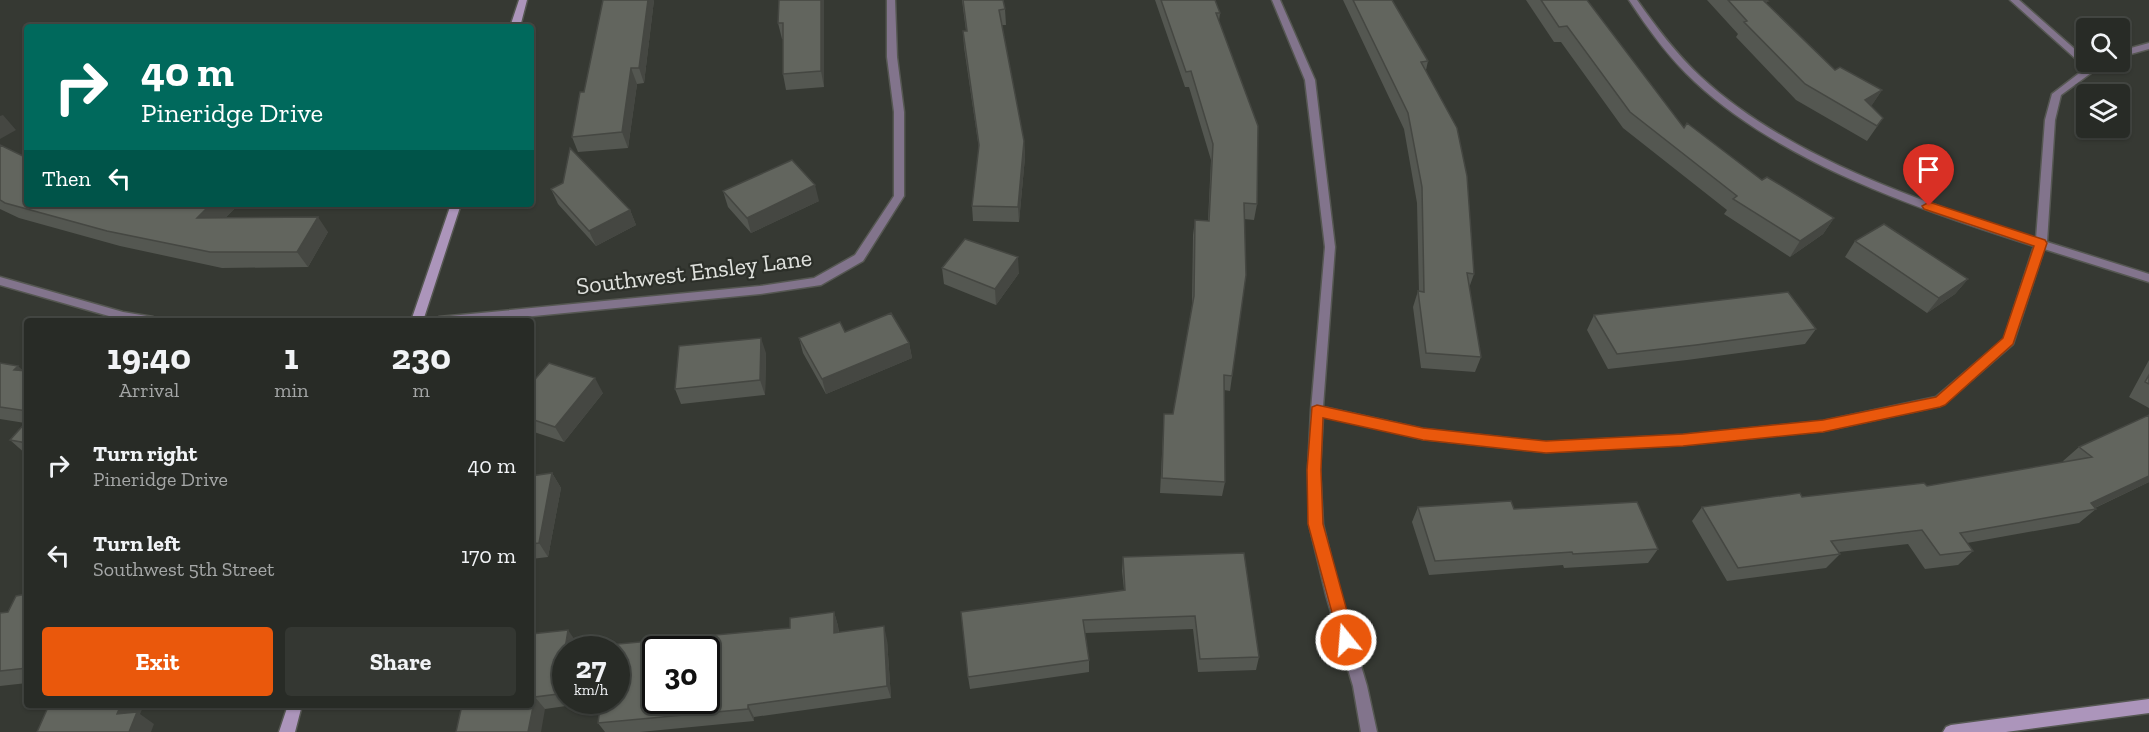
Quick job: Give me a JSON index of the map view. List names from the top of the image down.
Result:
{
  "streets": {
    "street": ["Southwest Ensley Lane"]
  },
  "page": {
    "turn": ["40 m", "Pineridge Drive"],
    "then": "Then",
    "eta": [
      "19:40",
      "Arrival",
      "1",
      "min",
      "230",
      "m"
    ],
    "list": [
      {
        "name": "Turn right",
        "note": "Pineridge Drive",
        "value": "40 m"
      },
      {
        "name": "Turn left",
        "note": "Southwest 5th Street",
        "value": "170 m"
      }
    ],
    "buttons": ["Exit", "Share"],
    "speed": "27 km/h",
    "limit": "30"
  }
}
